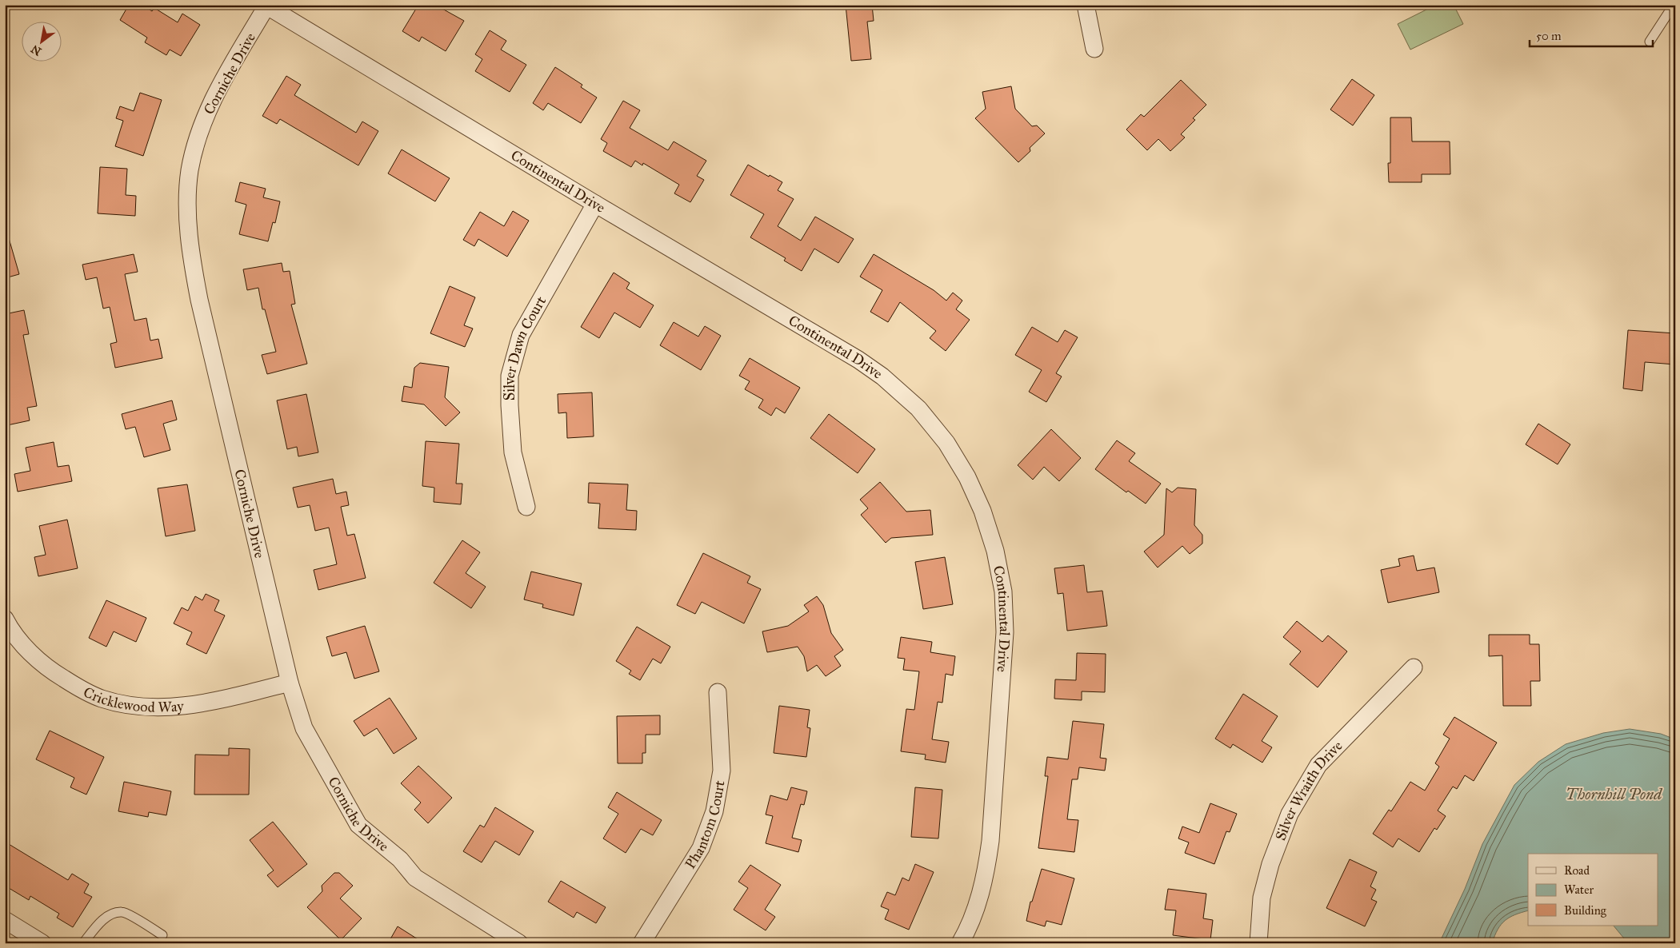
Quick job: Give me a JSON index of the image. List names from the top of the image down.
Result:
{
  "streets": {
    "street": [
      "Corniche Drive",
      "Continental Drive",
      "Silver Dawn Court",
      "Cricklewood Way",
      "Silver Wraith Drive",
      "Phantom Court"
    ]
  },
  "crossings": [
    ["Corniche Drive", "Continental Drive"],
    ["Corniche Drive", "Cricklewood Way"],
    ["Continental Drive", "Silver Dawn Court"]
  ],
  "water": ["Thornhill Pond"],
  "legend": ["Road", "Water", "Building"],
  "scale_bar": "50 m",
  "north": "bottom left"
}
